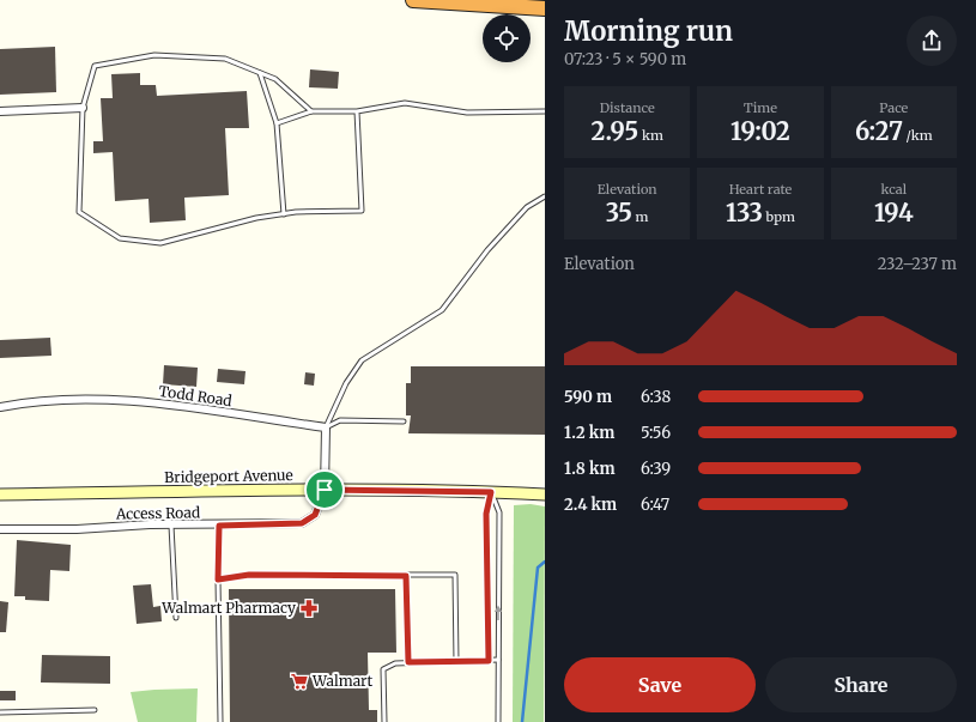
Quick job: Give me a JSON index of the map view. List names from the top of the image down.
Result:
{
  "streets": {
    "main road": ["Bridgeport Avenue"],
    "street": ["Todd Road", "Access Road"]
  },
  "crossings": [
    ["Bridgeport Avenue", "Access Road"]
  ],
  "places": {
    "pharmacy": ["Walmart Pharmacy"],
    "supermarket": ["Walmart"]
  },
  "page": {
    "heading": ["Morning run", "07:23 · 5 × 590 m"],
    "stats": [
      ["Distance", "2.95 km"],
      ["Time", "19:02"],
      ["Pace", "6:27 /km"],
      ["Elevation", "35 m"],
      ["Heart rate", "133 bpm"],
      ["kcal", "194"]
    ],
    "chart": ["Elevation", "232–237 m"],
    "list": [
      {
        "name": "590 m",
        "note": "6:38"
      },
      {
        "name": "1.2 km",
        "note": "5:56"
      },
      {
        "name": "1.8 km",
        "note": "6:39"
      },
      {
        "name": "2.4 km",
        "note": "6:47"
      }
    ],
    "buttons": ["Save", "Share"]
  }
}
